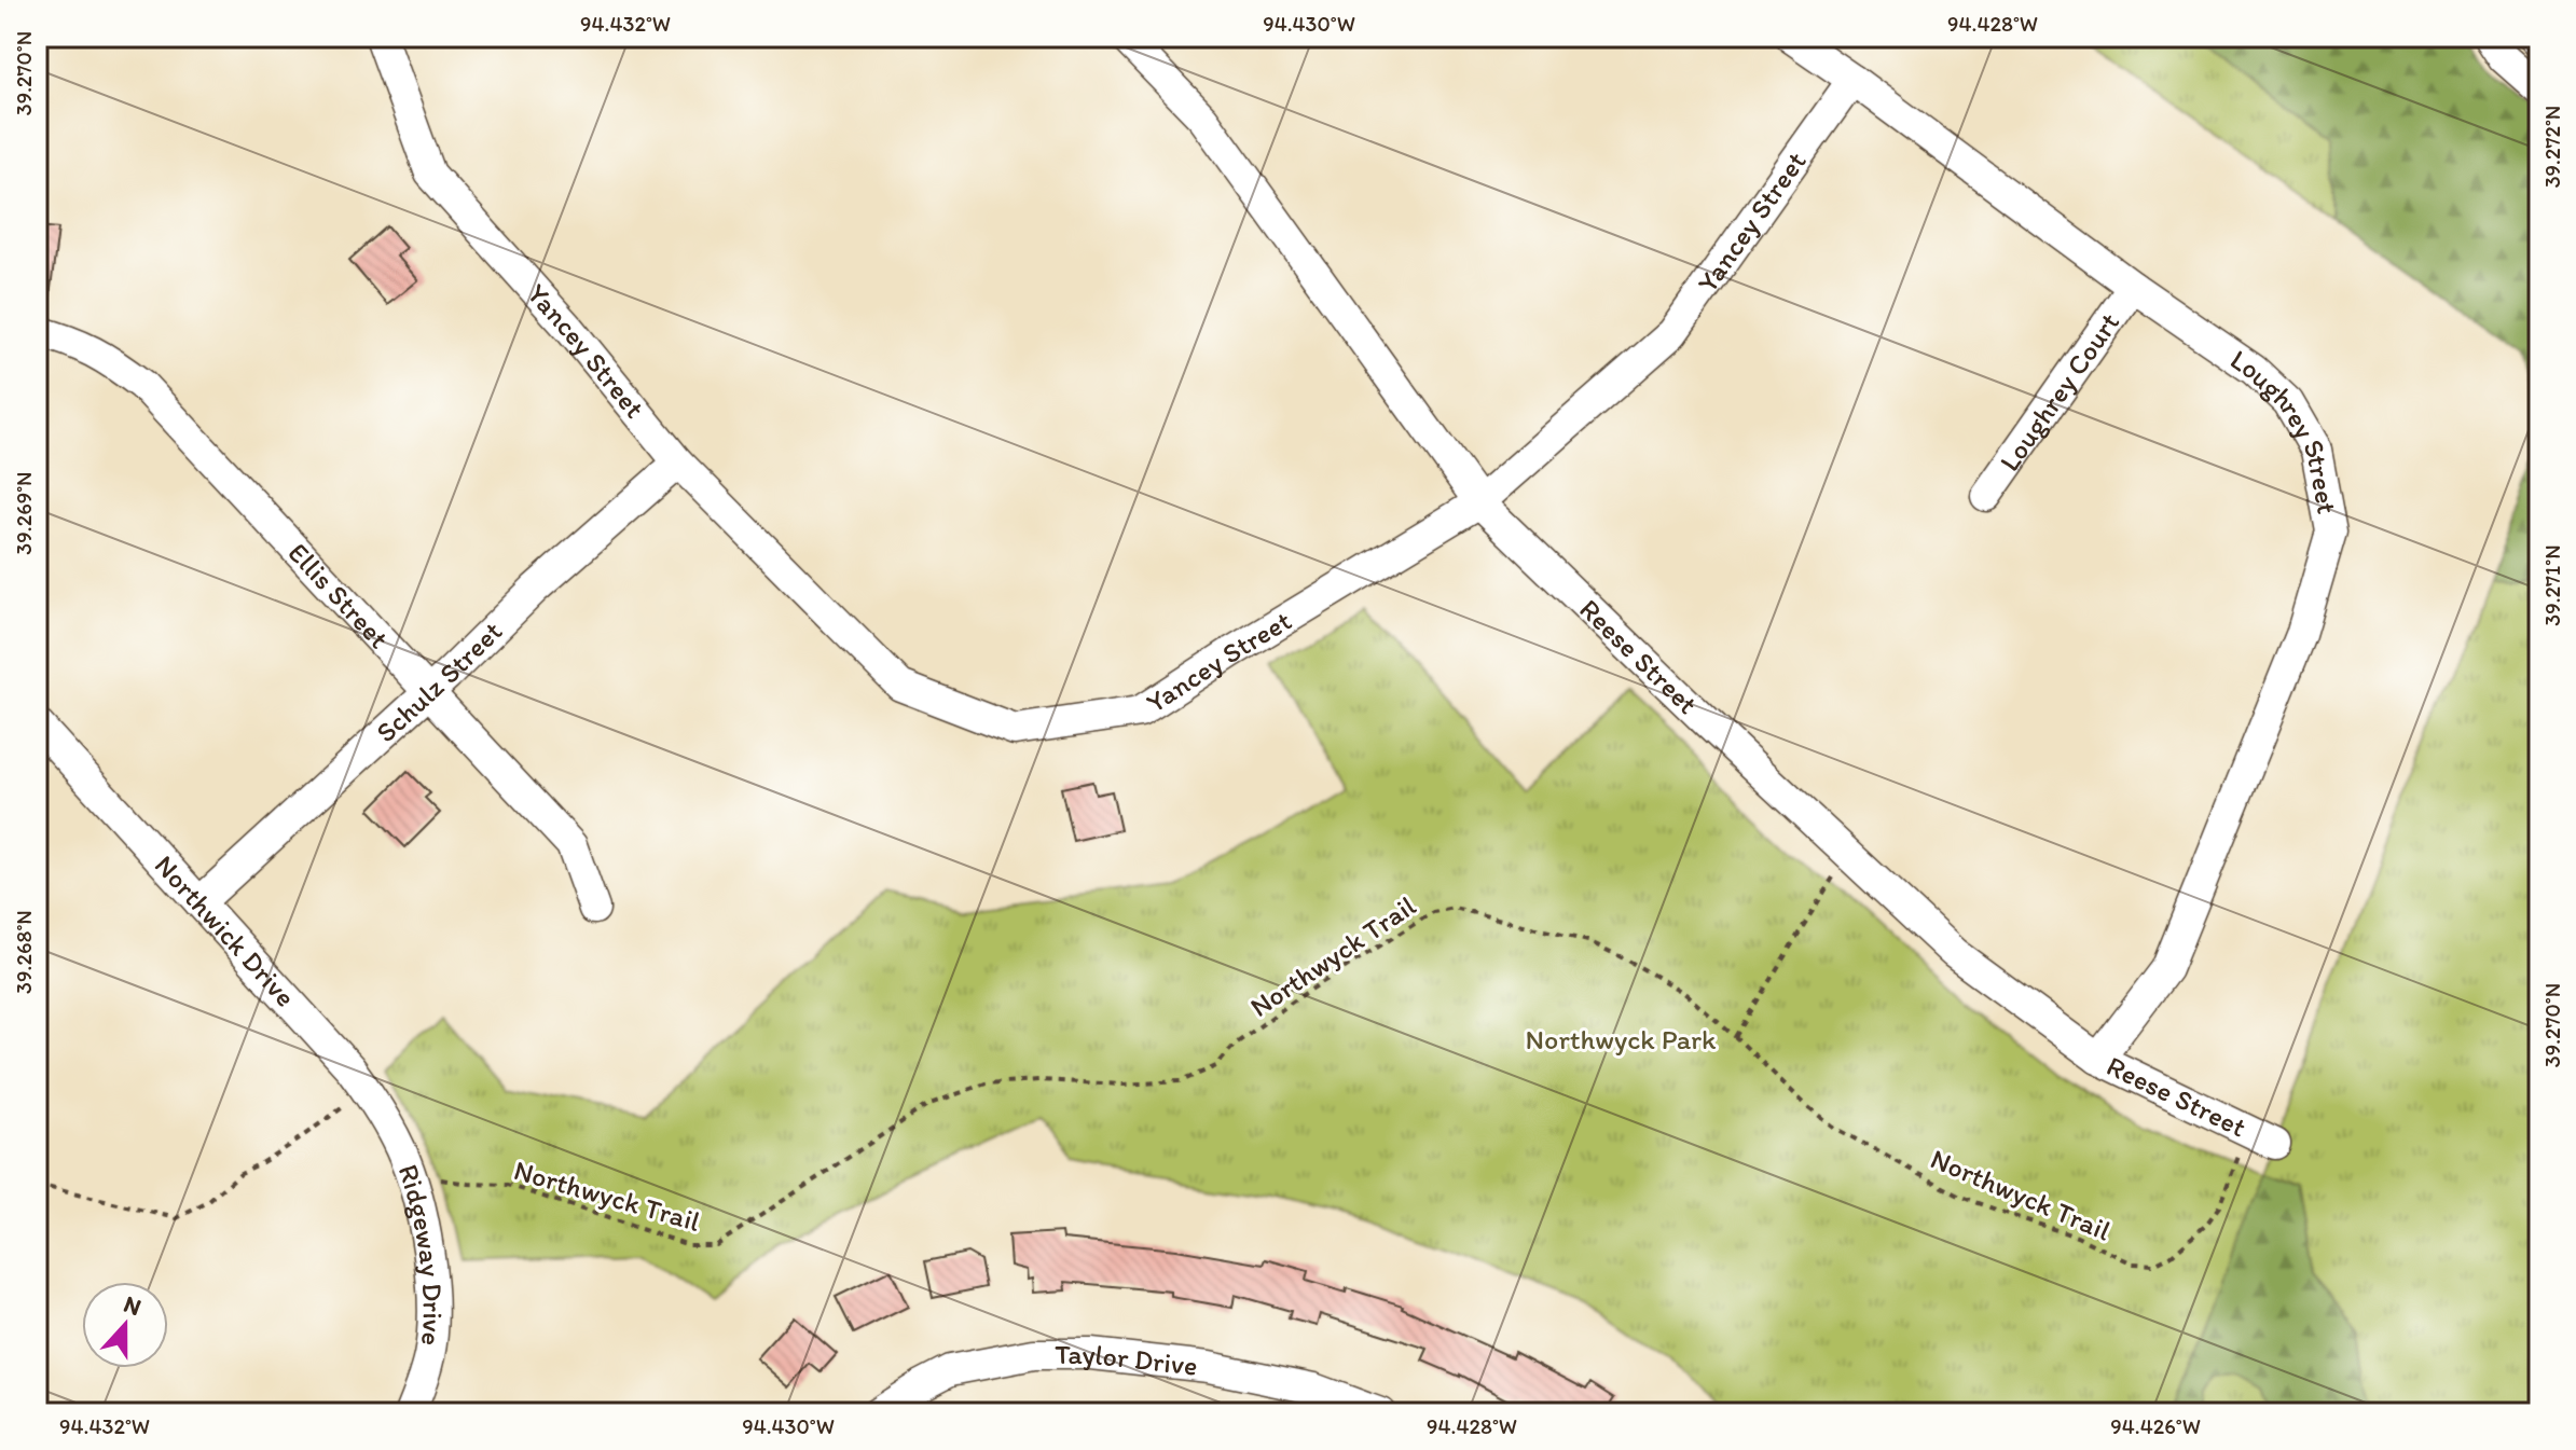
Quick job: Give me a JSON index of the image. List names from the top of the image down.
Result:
{
  "streets": {
    "street": [
      "Yancey Street",
      "Loughrey Court",
      "Loughrey Street",
      "Ellis Street",
      "Reese Street",
      "Schulz Street",
      "Northwick Drive",
      "Ridgeway Drive",
      "Taylor Drive"
    ],
    "path": ["Northwyck Trail"]
  },
  "crossings": [
    ["Yancey Street", "Loughrey Street"],
    ["Yancey Street", "Reese Street"],
    ["Yancey Street", "Schulz Street"],
    ["Loughrey Court", "Loughrey Street"],
    ["Loughrey Street", "Reese Street"],
    ["Ellis Street", "Schulz Street"],
    ["Reese Street", "Northwyck Trail"],
    ["Schulz Street", "Northwick Drive"],
    ["Northwick Drive", "Ridgeway Drive"]
  ],
  "parks": ["Northwyck Park"],
  "north": "top",
  "coordinates": [
    "94.432°W",
    "94.430°W",
    "94.428°W",
    "39.270°N",
    "39.272°N",
    "39.269°N",
    "39.271°N",
    "39.268°N",
    "94.426°W"
  ]
}
